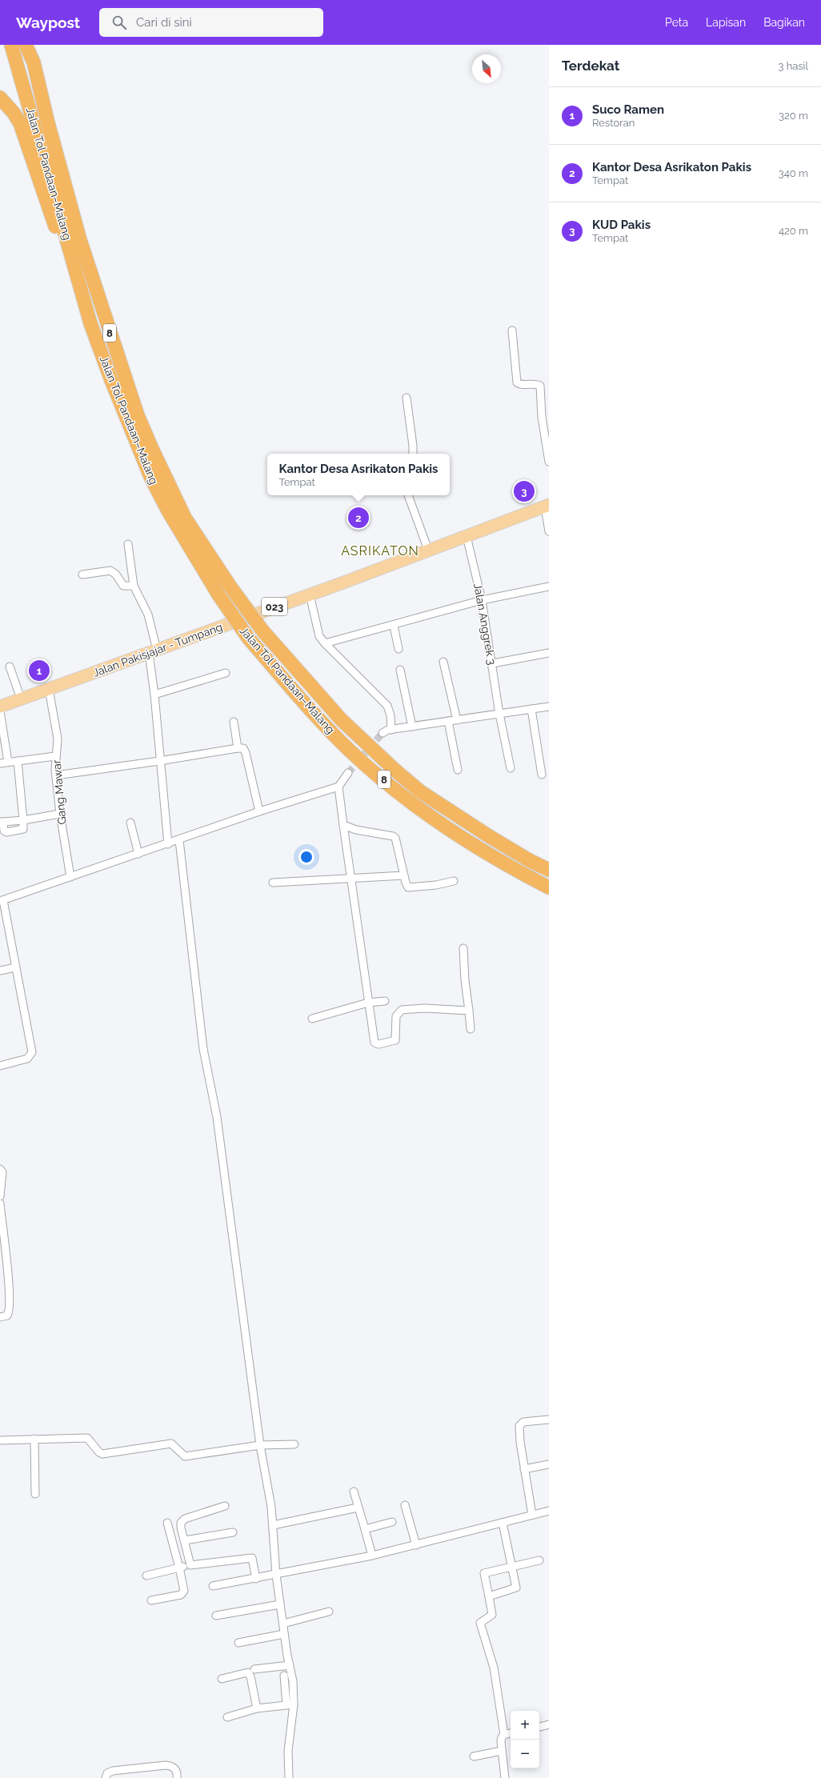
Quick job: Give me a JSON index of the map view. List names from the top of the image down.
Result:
{
  "streets": {
    "highway": ["Jalan Tol Pandaan–Malang", "8"],
    "main road": ["023", "Jalan Pakisjajar - Tumpang"],
    "street": ["Jalan Anggrek 3", "Gang Mawar"]
  },
  "crossings": [
    ["Jalan Anggrek 3", "Jalan Pakisjajar - Tumpang"],
    ["Jalan Pakisjajar - Tumpang", "Gang Mawar"]
  ],
  "districts": ["ASRIKATON"],
  "north": "bottom right",
  "page": {
    "header": "Waypost",
    "search": "Cari di sini",
    "nav": ["Peta", "Lapisan", "Bagikan"],
    "heading": ["Terdekat", "3 hasil"],
    "list": [
      {
        "mark": "1",
        "name": "Suco Ramen",
        "note": "Restoran",
        "value": "320 m"
      },
      {
        "mark": "2",
        "name": "Kantor Desa Asrikaton Pakis",
        "note": "Tempat",
        "value": "340 m"
      },
      {
        "mark": "3",
        "name": "KUD Pakis",
        "note": "Tempat",
        "value": "420 m"
      }
    ],
    "popup": ["Kantor Desa Asrikaton Pakis", "Tempat"],
    "pins": ["3", "2", "1"],
    "map_buttons": ["+", "−"]
  }
}
